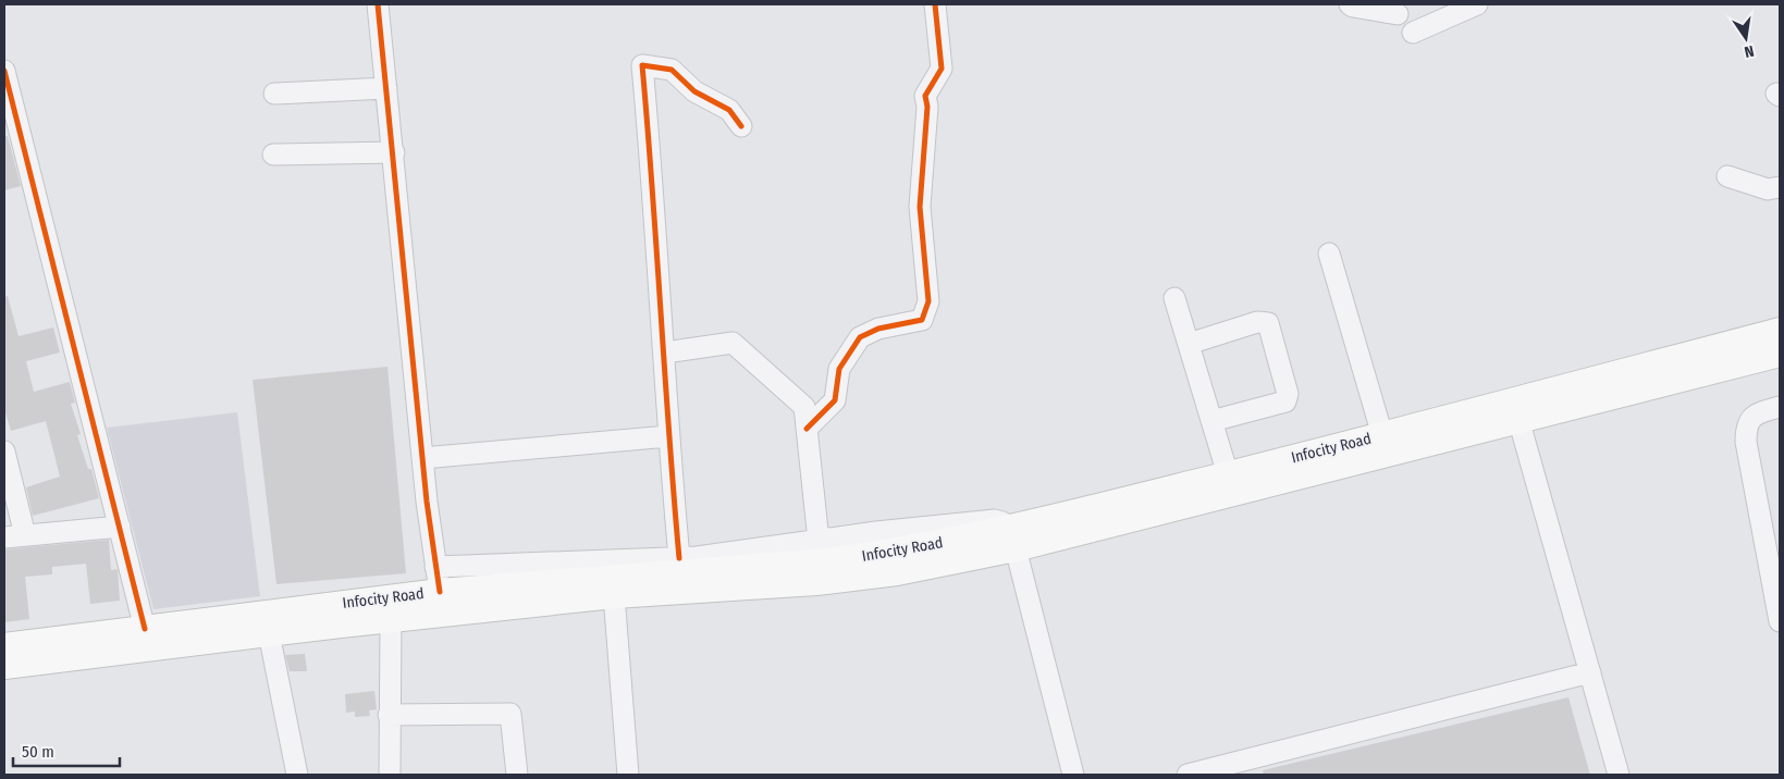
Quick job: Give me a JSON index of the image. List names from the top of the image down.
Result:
{
  "streets": {
    "main road": ["Infocity Road"]
  },
  "scale_bar": "50 m",
  "north": "bottom"
}
